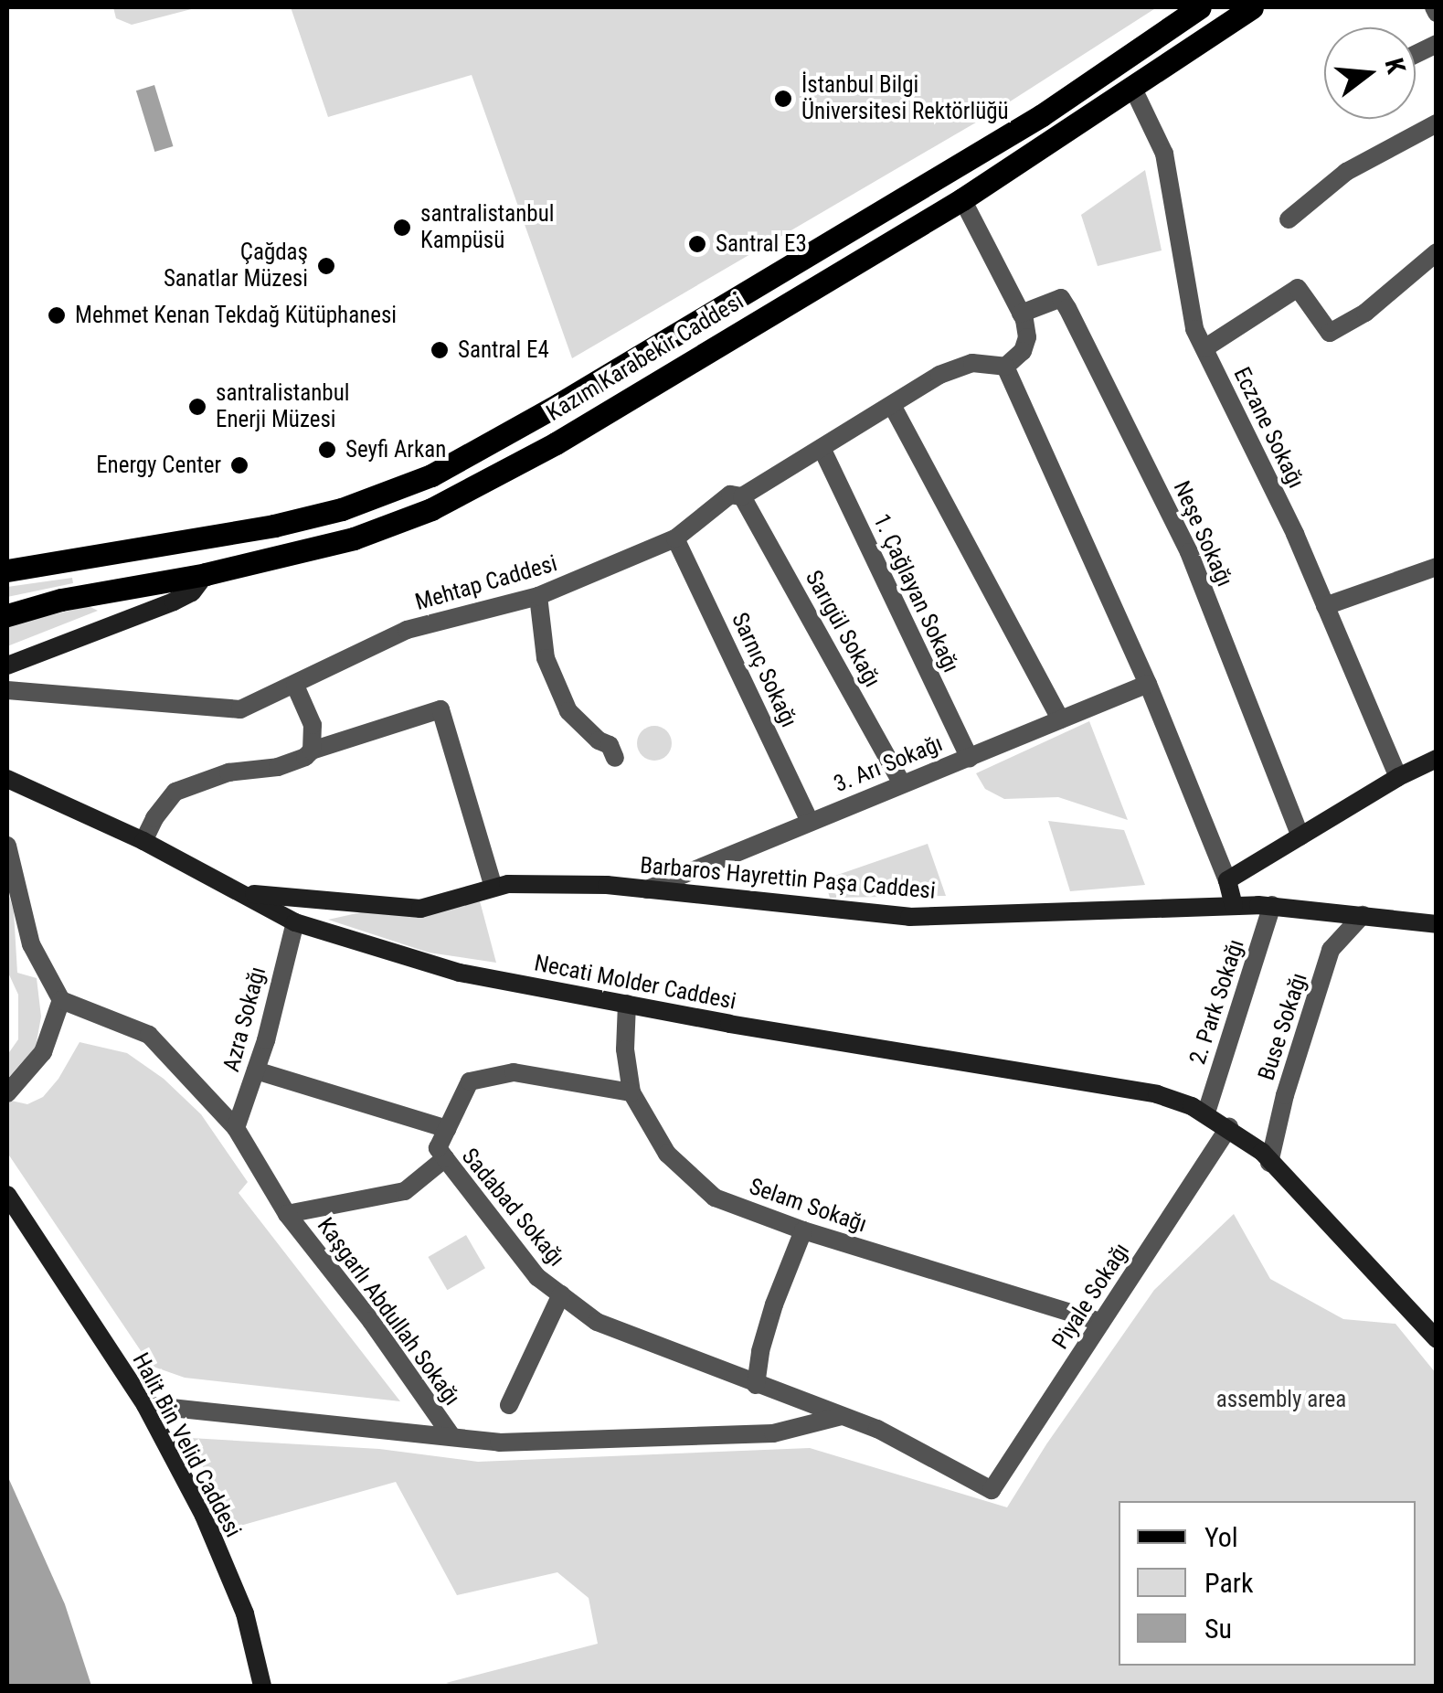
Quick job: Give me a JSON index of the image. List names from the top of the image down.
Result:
{
  "streets": {
    "main road": [
      "Kazım Karabekir Caddesi",
      "Barbaros Hayrettin Paşa Caddesi",
      "Necati Molder Caddesi",
      "Halit Bin Velid Caddesi"
    ],
    "street": [
      "Eczane Sokağı",
      "Neşe Sokağı",
      "Mehtap Caddesi",
      "1. Çağlayan Sokağı",
      "Sarıgül Sokağı",
      "Sarnıç Sokağı",
      "3. Arı Sokağı",
      "2. Park Sokağı",
      "Azra Sokağı",
      "Buse Sokağı",
      "Selam Sokağı",
      "Sadabad Sokağı",
      "Piyale Sokağı",
      "Kaşgarlı Abdullah Sokağı"
    ]
  },
  "crossings": [
    ["Kazım Karabekir Caddesi", "Eczane Sokağı"],
    ["Mehtap Caddesi", "1. Çağlayan Sokağı"],
    ["Mehtap Caddesi", "Sarıgül Sokağı"],
    ["Mehtap Caddesi", "Sarnıç Sokağı"],
    ["1. Çağlayan Sokağı", "3. Arı Sokağı"],
    ["Sarıgül Sokağı", "3. Arı Sokağı"],
    ["Sarnıç Sokağı", "3. Arı Sokağı"],
    ["3. Arı Sokağı", "Barbaros Hayrettin Paşa Caddesi"],
    ["Barbaros Hayrettin Paşa Caddesi", "Necati Molder Caddesi"],
    ["Barbaros Hayrettin Paşa Caddesi", "2. Park Sokağı"],
    ["Barbaros Hayrettin Paşa Caddesi", "Buse Sokağı"],
    ["Necati Molder Caddesi", "2. Park Sokağı"],
    ["Necati Molder Caddesi", "Azra Sokağı"],
    ["Necati Molder Caddesi", "Buse Sokağı"],
    ["Necati Molder Caddesi", "Selam Sokağı"],
    ["Necati Molder Caddesi", "Piyale Sokağı"],
    ["Selam Sokağı", "Piyale Sokağı"],
    ["Sadabad Sokağı", "Piyale Sokağı"],
    ["Sadabad Sokağı", "Kaşgarlı Abdullah Sokağı"]
  ],
  "parks": ["assembly area"],
  "places": [
    "İstanbul Bilgi Üniversitesi Rektörlüğü",
    "santralistanbul Kampüsü",
    "Santral E3",
    "Çağdaş Sanatlar Müzesi",
    "Mehmet Kenan Tekdağ Kütüphanesi",
    "Santral E4",
    "santralistanbul Enerji Müzesi",
    "Seyfi Arkan",
    "Energy Center"
  ],
  "legend": ["Yol", "Park", "Su"],
  "north": "right"
}
